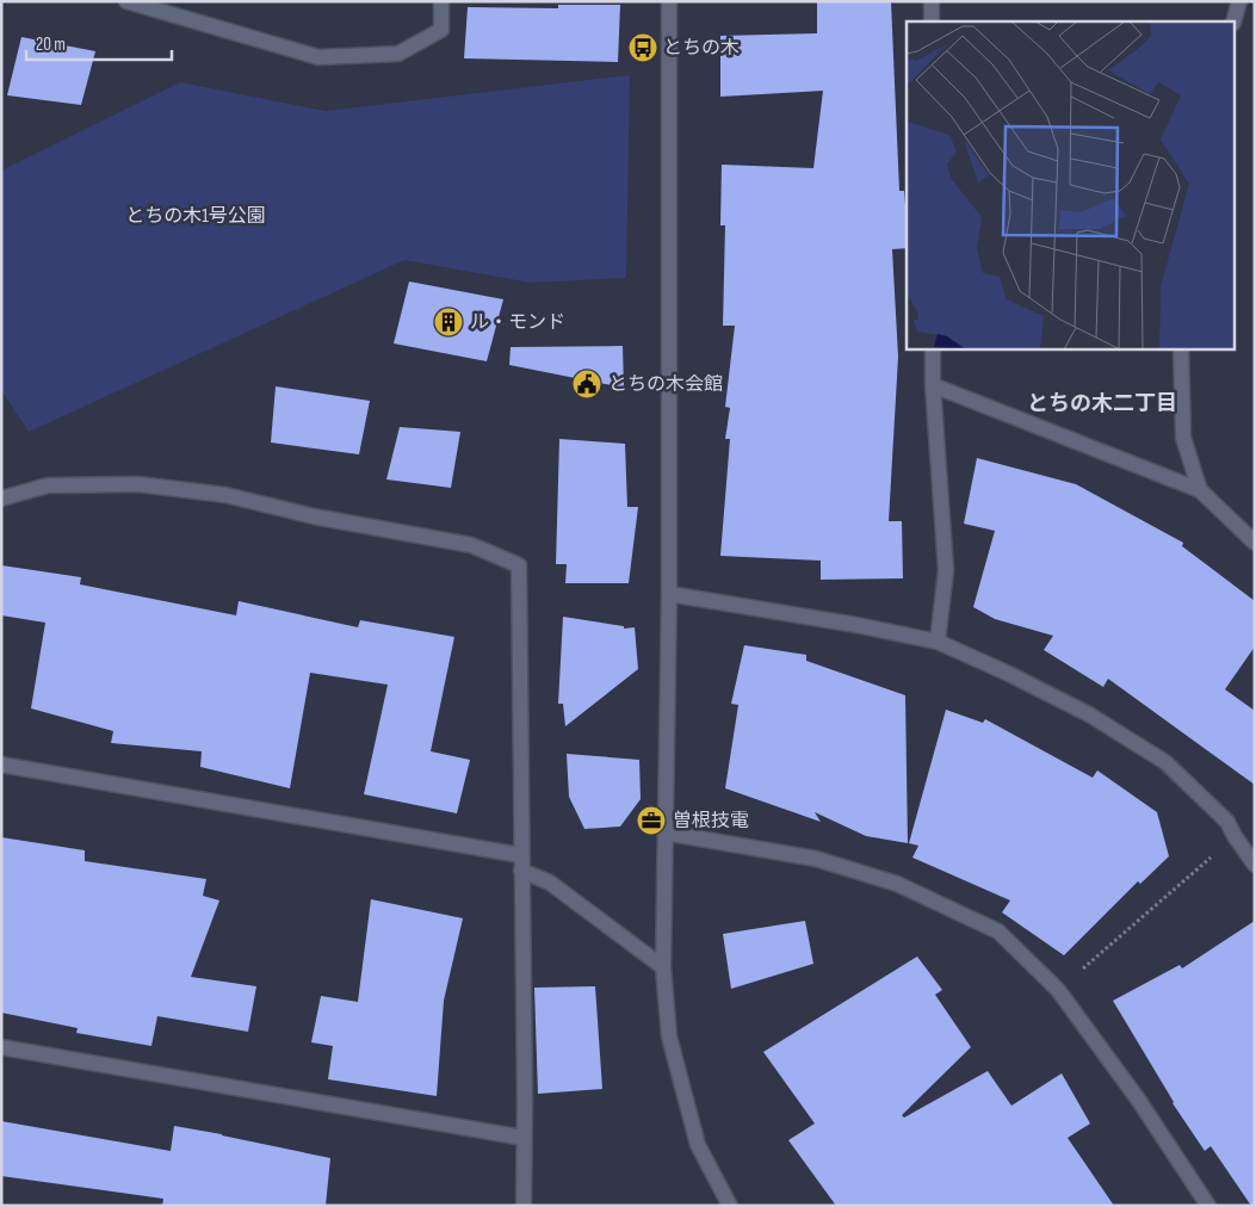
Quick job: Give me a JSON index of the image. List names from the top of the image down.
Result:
{
  "districts": ["とちの木二丁目"],
  "parks": ["とちの木1号公園"],
  "places": {
    "bus stop": ["とちの木"],
    "building": ["ル・モンド"],
    "public building": ["とちの木会館"],
    "office": ["曽根技電"]
  },
  "scale_bar": "20 m"
}
